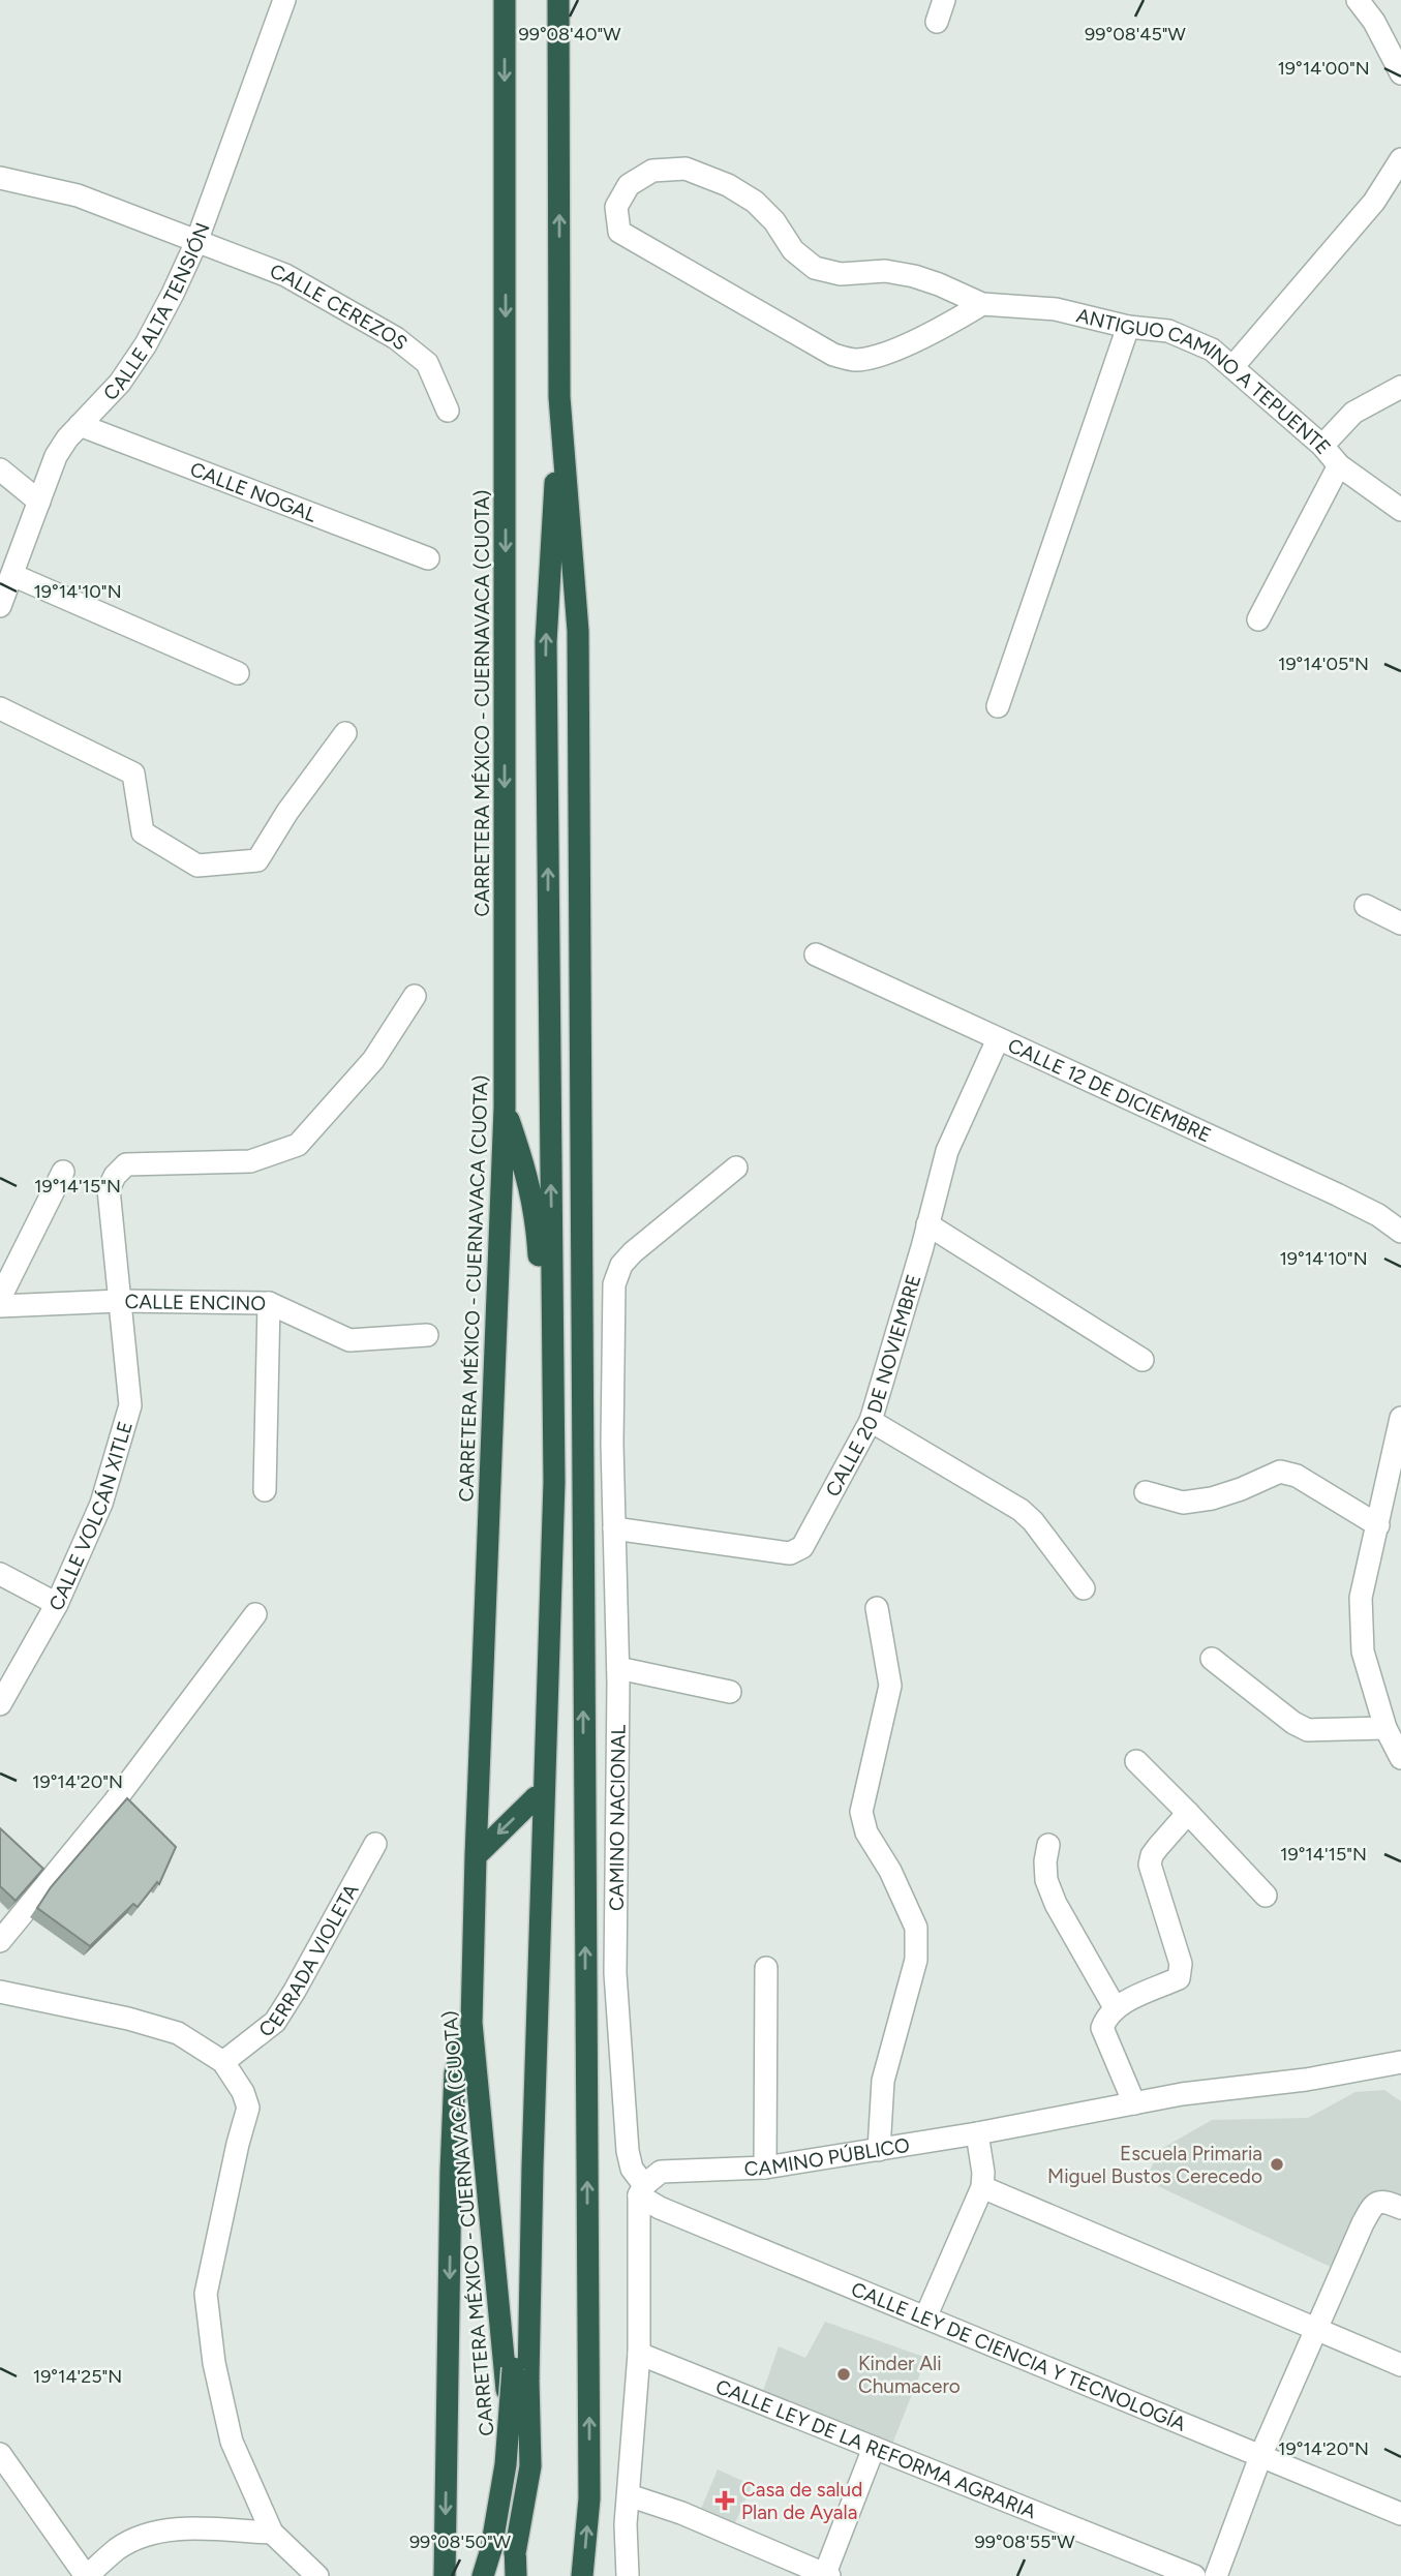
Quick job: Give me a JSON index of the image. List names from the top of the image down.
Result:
{
  "streets": {
    "highway": ["CARRETERA MÉXICO - CUERNAVACA (CUOTA)"],
    "street": [
      "CALLE ALTA TENSIÓN",
      "CALLE CEREZOS",
      "ANTIGUO CAMINO A TEPUENTE",
      "CALLE NOGAL",
      "CALLE 12 DE DICIEMBRE",
      "CALLE ENCINO",
      "CALLE 20 DE NOVIEMBRE",
      "CALLE VOLCÁN XITLE",
      "CAMINO NACIONAL",
      "CERRADA VIOLETA",
      "CAMINO PÚBLICO",
      "CALLE LEY DE CIENCIA Y TECNOLOGÍA",
      "CALLE LEY DE LA REFORMA AGRARIA"
    ]
  },
  "crossings": [
    ["CALLE ALTA TENSIÓN", "CALLE CEREZOS"],
    ["CALLE ALTA TENSIÓN", "CALLE NOGAL"],
    ["CALLE 12 DE DICIEMBRE", "CALLE 20 DE NOVIEMBRE"],
    ["CALLE ENCINO", "CALLE VOLCÁN XITLE"],
    ["CALLE 20 DE NOVIEMBRE", "CAMINO NACIONAL"],
    ["CAMINO NACIONAL", "CAMINO PÚBLICO"],
    ["CAMINO NACIONAL", "CALLE LEY DE CIENCIA Y TECNOLOGÍA"],
    ["CAMINO PÚBLICO", "CALLE LEY DE CIENCIA Y TECNOLOGÍA"]
  ],
  "places": {
    "other": ["Escuela Primaria Miguel Bustos Cerecedo", "Kinder Ali Chumacero"],
    "health": ["Casa de salud Plan de Ayala"]
  },
  "coordinates": [
    "99°08'40\"W",
    "99°08'45\"W",
    "19°14'00\"N",
    "19°14'10\"N",
    "19°14'05\"N",
    "19°14'15\"N",
    "19°14'20\"N",
    "19°14'25\"N",
    "99°08'50\"W",
    "99°08'55\"W"
  ]
}
